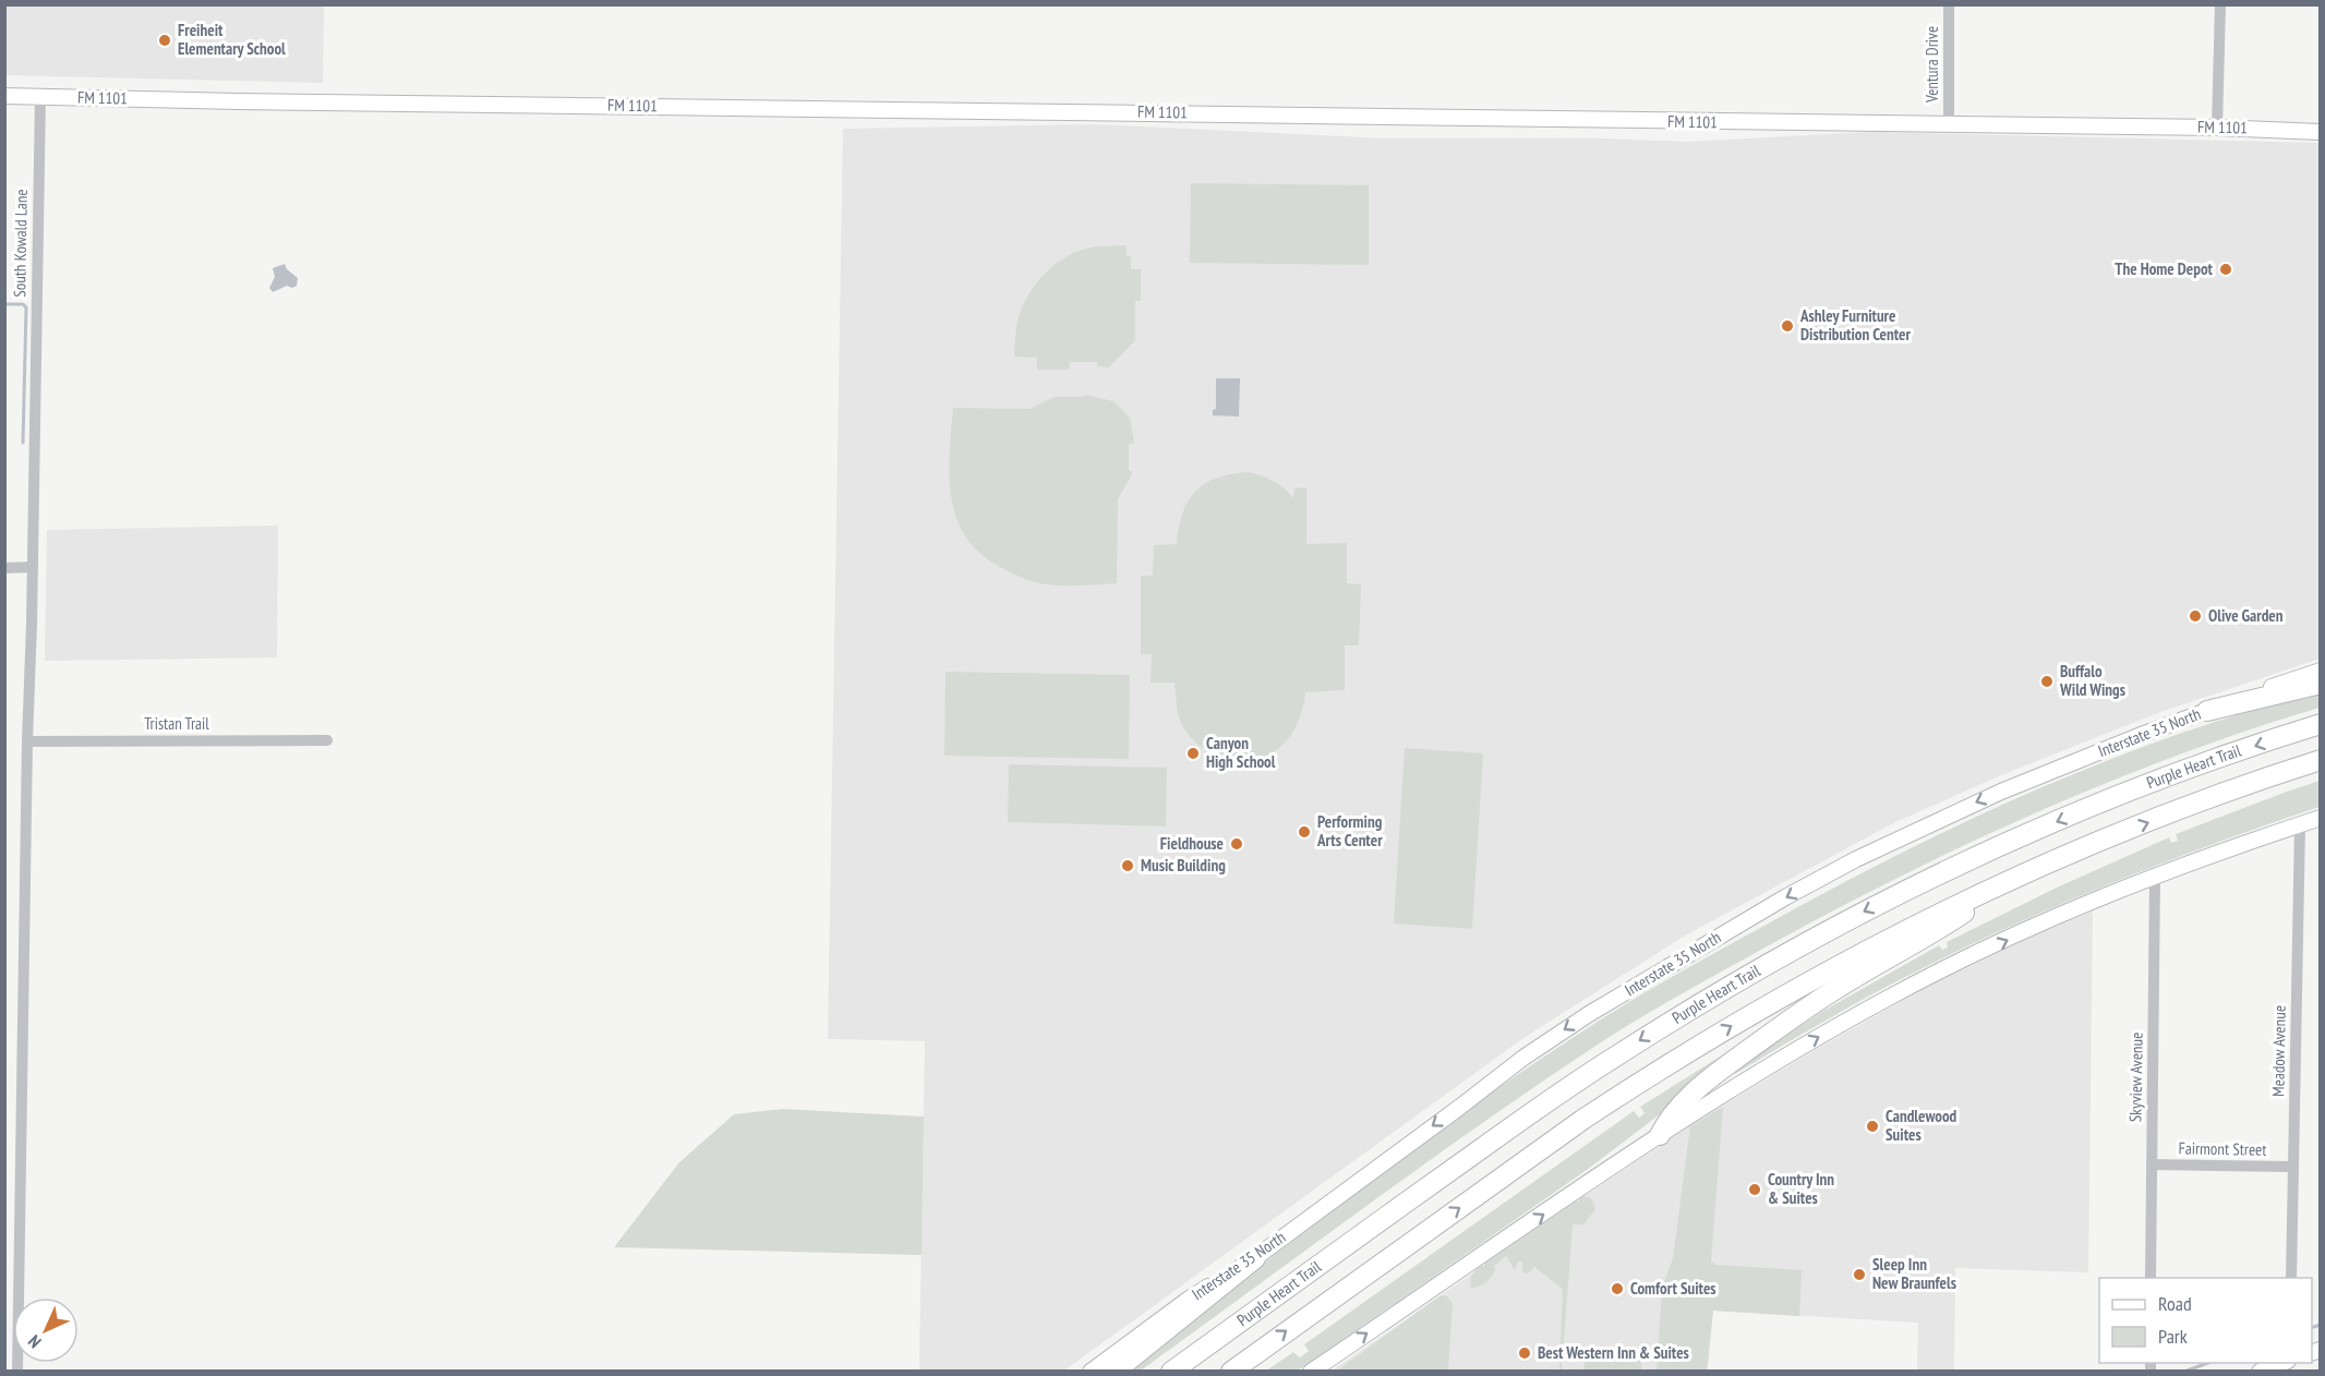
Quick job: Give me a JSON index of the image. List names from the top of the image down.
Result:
{
  "streets": {
    "highway": ["Purple Heart Trail"],
    "main road": ["FM 1101", "Interstate 35 North"],
    "street": [
      "Ventura Drive",
      "South Kowald Lane",
      "Tristan Trail",
      "Meadow Avenue",
      "Skyview Avenue",
      "Fairmont Street"
    ]
  },
  "crossings": [
    ["Ventura Drive", "FM 1101"],
    ["FM 1101", "South Kowald Lane"],
    ["South Kowald Lane", "Tristan Trail"],
    ["Meadow Avenue", "Fairmont Street"],
    ["Skyview Avenue", "Fairmont Street"]
  ],
  "one_way": ["Interstate 35 North"],
  "places": [
    "Freiheit Elementary School",
    "The Home Depot",
    "Ashley Furniture Distribution Center",
    "Olive Garden",
    "Buffalo Wild Wings",
    "Canyon High School",
    "Performing Arts Center",
    "Fieldhouse",
    "Music Building",
    "Candlewood Suites",
    "Country Inn & Suites",
    "Sleep Inn New Braunfels",
    "Comfort Suites",
    "Best Western Inn & Suites"
  ],
  "legend": ["Road", "Park"],
  "north": "bottom left"
}
